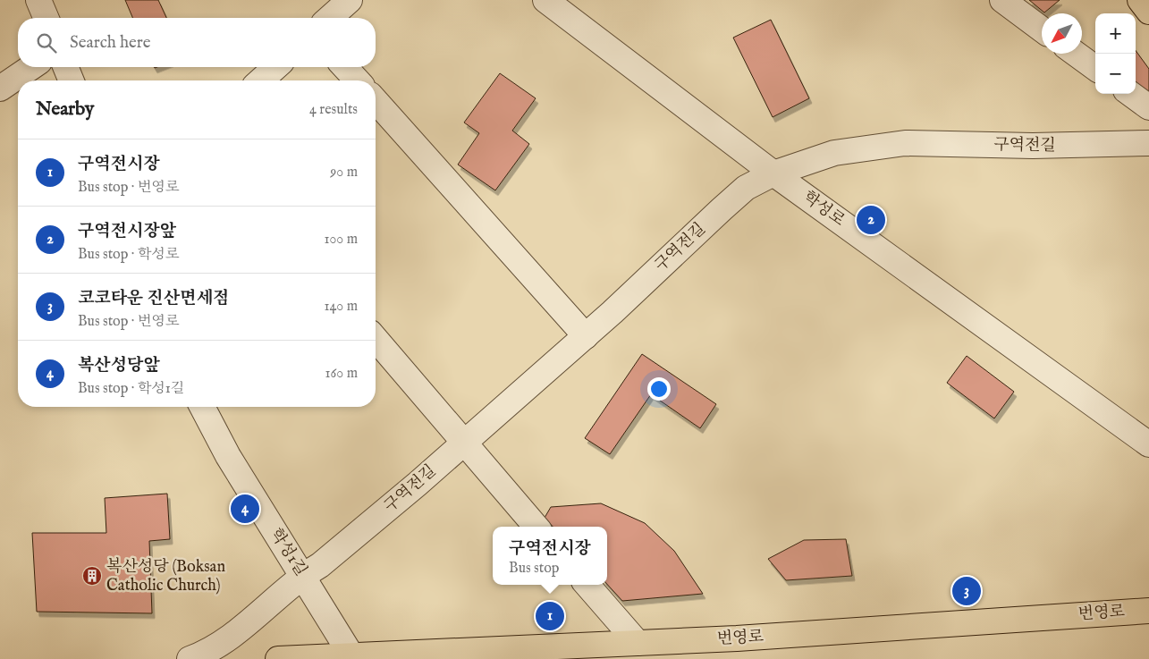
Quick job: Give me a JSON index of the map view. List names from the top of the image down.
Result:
{
  "streets": {
    "main road": ["번영로"],
    "street": ["구역전길", "학성로", "학성1길"]
  },
  "crossings": [
    ["구역전길", "학성로"],
    ["구역전길", "학성1길"],
    ["학성1길", "번영로"]
  ],
  "places": {
    "building": ["복산성당 (Boksan Catholic Church)"]
  },
  "north": "bottom left",
  "page": {
    "map_buttons": ["+", "−"],
    "search": "Search here",
    "heading": ["Nearby", "4 results"],
    "list": [
      {
        "mark": "1",
        "name": "구역전시장",
        "note": "Bus stop · 번영로",
        "value": "90 m"
      },
      {
        "mark": "2",
        "name": "구역전시장앞",
        "note": "Bus stop · 학성로",
        "value": "100 m"
      },
      {
        "mark": "3",
        "name": "코코타운 진산면세점",
        "note": "Bus stop · 번영로",
        "value": "140 m"
      },
      {
        "mark": "4",
        "name": "복산성당앞",
        "note": "Bus stop · 학성1길",
        "value": "160 m"
      }
    ],
    "pins": [
      "2",
      "4",
      "3",
      "1"
    ],
    "popup": ["구역전시장", "Bus stop"]
  }
}
